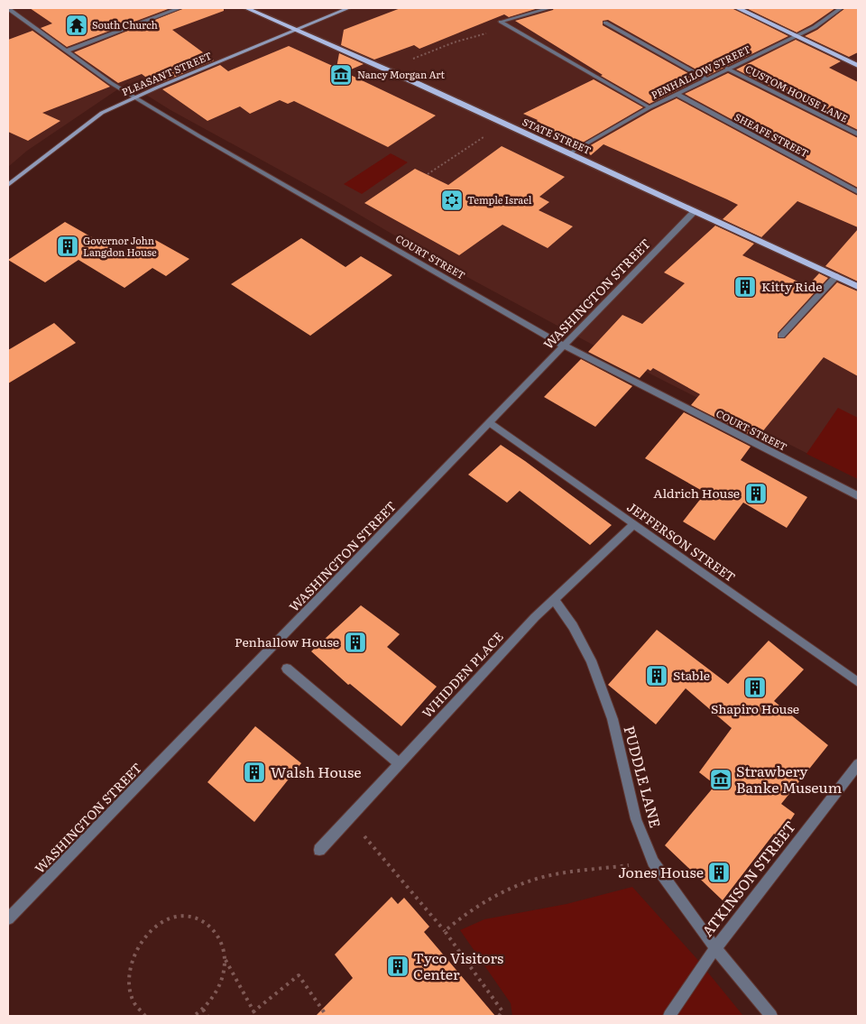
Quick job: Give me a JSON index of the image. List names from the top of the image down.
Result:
{
  "streets": {
    "main road": ["PLEASANT STREET", "STATE STREET"],
    "street": [
      "PENHALLOW STREET",
      "CUSTOM HOUSE LANE",
      "SHEAFE STREET",
      "COURT STREET",
      "WASHINGTON STREET",
      "JEFFERSON STREET",
      "WHIDDEN PLACE",
      "PUDDLE LANE",
      "ATKINSON STREET"
    ]
  },
  "crossings": [
    ["PENHALLOW STREET", "CUSTOM HOUSE LANE"],
    ["PENHALLOW STREET", "SHEAFE STREET"],
    ["PENHALLOW STREET", "STATE STREET"],
    ["PLEASANT STREET", "STATE STREET"],
    ["PLEASANT STREET", "COURT STREET"],
    ["STATE STREET", "WASHINGTON STREET"],
    ["COURT STREET", "WASHINGTON STREET"],
    ["WASHINGTON STREET", "JEFFERSON STREET"],
    ["JEFFERSON STREET", "WHIDDEN PLACE"],
    ["WHIDDEN PLACE", "PUDDLE LANE"],
    ["PUDDLE LANE", "ATKINSON STREET"]
  ],
  "places": {
    "temple": ["South Church"],
    "museum": ["Nancy Morgan Art", "Strawbery Banke Museum"],
    "synagogue": ["Temple Israel"],
    "building": [
      "Governor John Langdon House",
      "Kitty Ride",
      "Aldrich House",
      "Penhallow House",
      "Stable",
      "Shapiro House",
      "Walsh House",
      "Jones House",
      "Tyco Visitors Center"
    ]
  }
}
